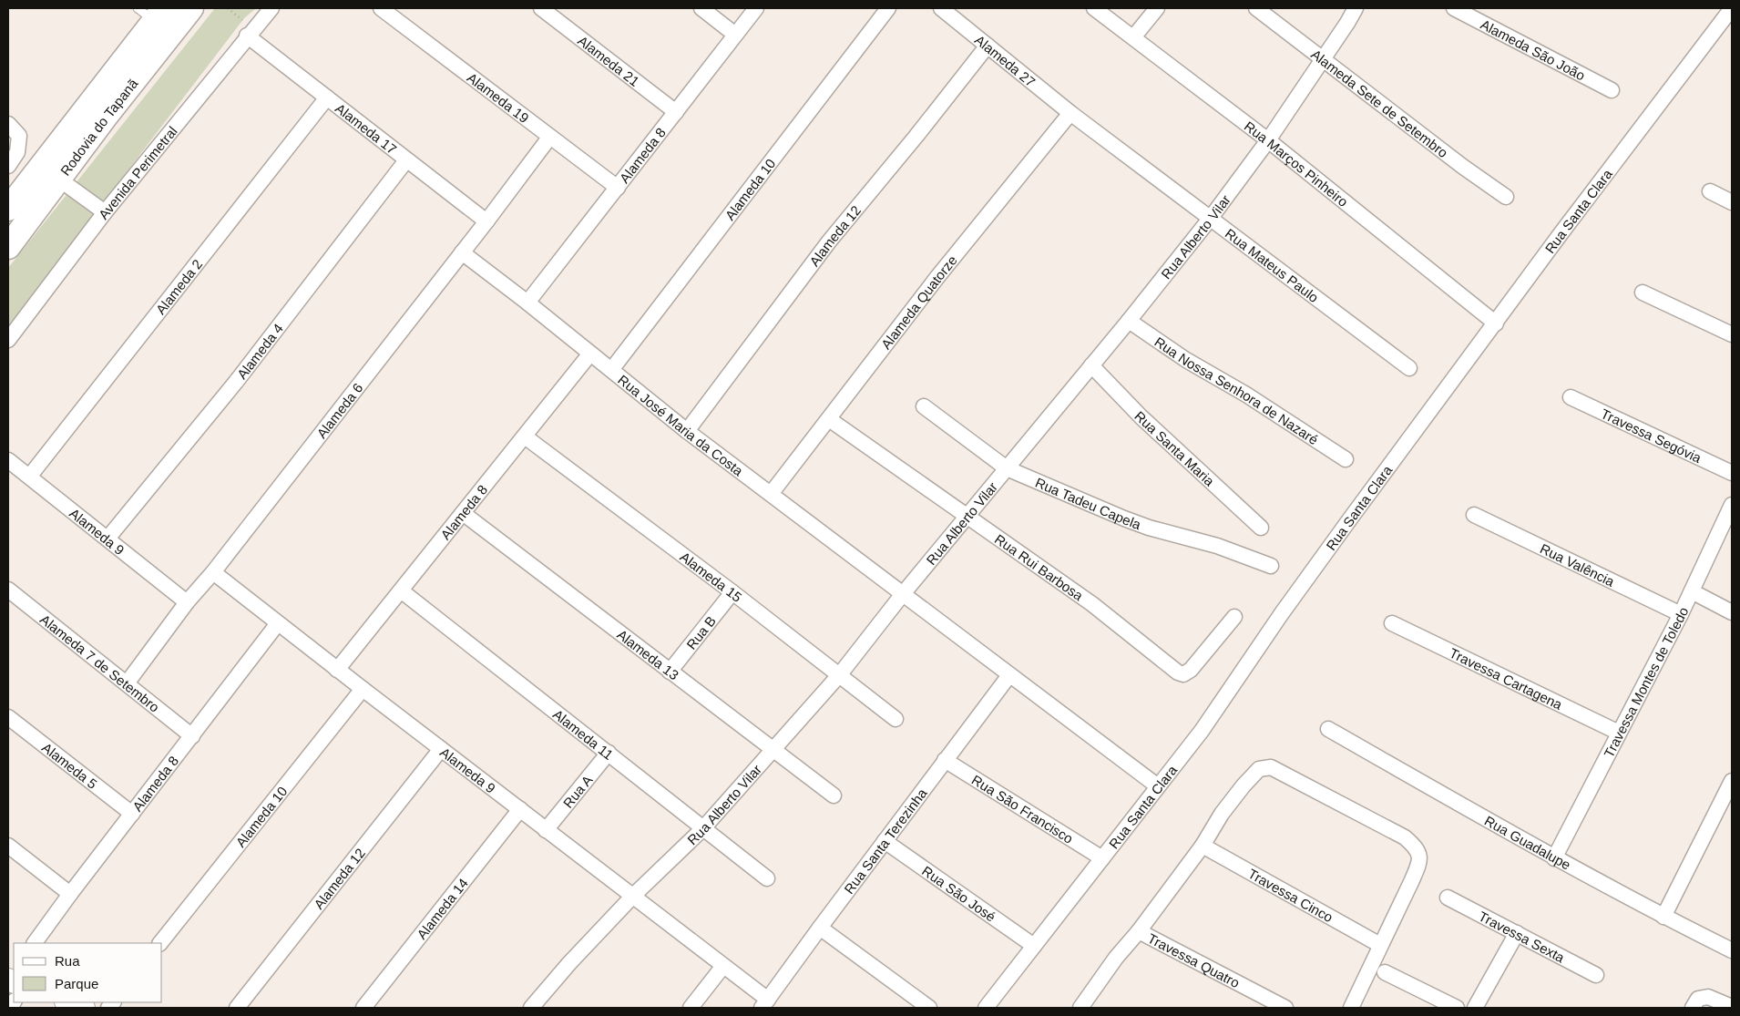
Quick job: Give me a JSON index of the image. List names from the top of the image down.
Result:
{
  "streets": {
    "main road": ["Rodovia do Tapanã"],
    "street": [
      "Alameda São João",
      "Alameda 21",
      "Alameda 27",
      "Alameda 19",
      "Alameda Sete de Setembro",
      "Alameda 17",
      "Alameda 8",
      "Rua Marços Pinheiro",
      "Avenida Perimetral",
      "Alameda 10",
      "Rua Santa Clara",
      "Alameda 12",
      "Rua Alberto Vilar",
      "Rua Mateus Paulo",
      "Alameda 2",
      "Alameda Quatorze",
      "Alameda 4",
      "Rua Nossa Senhora de Nazaré",
      "Alameda 6",
      "Rua José Maria da Costa",
      "Travessa Segóvia",
      "Rua Santa Maria",
      "Rua Tadeu Capela",
      "Alameda 9",
      "Rua Valência",
      "Rua Rui Barbosa",
      "Alameda 15",
      "Rua B",
      "Alameda 13",
      "Alameda 7 de Setembro",
      "Travessa Cartagena",
      "Travessa Montes de Toledo",
      "Alameda 11",
      "Alameda 5",
      "Rua A",
      "Rua São Francisco",
      "Rua Santa Terezinha",
      "Rua Guadalupe",
      "Rua São José",
      "Travessa Cinco",
      "Alameda 14",
      "Travessa Sexta",
      "Travessa Quatro"
    ]
  },
  "crossings": [
    ["Alameda 21", "Alameda 8"],
    ["Alameda 27", "Alameda 12"],
    ["Alameda 27", "Rua Mateus Paulo"],
    ["Alameda 27", "Alameda Quatorze"],
    ["Alameda 19", "Alameda 8"],
    ["Alameda 19", "Alameda 6"],
    ["Alameda Sete de Setembro", "Rua Alberto Vilar"],
    ["Alameda 17", "Avenida Perimetral"],
    ["Alameda 17", "Alameda 2"],
    ["Alameda 17", "Alameda 4"],
    ["Alameda 17", "Alameda 6"],
    ["Alameda 8", "Rua José Maria da Costa"],
    ["Alameda 8", "Alameda 9"],
    ["Alameda 8", "Alameda 15"],
    ["Alameda 8", "Alameda 13"],
    ["Alameda 8", "Alameda 7 de Setembro"],
    ["Alameda 8", "Alameda 11"],
    ["Alameda 8", "Alameda 5"],
    ["Rua Marços Pinheiro", "Rua Santa Clara"],
    ["Rua Marços Pinheiro", "Rua Alberto Vilar"],
    ["Alameda 10", "Rua José Maria da Costa"],
    ["Alameda 10", "Alameda 9"],
    ["Rua Santa Clara", "Rua São Francisco"],
    ["Rua Santa Clara", "Rua São José"],
    ["Alameda 12", "Rua José Maria da Costa"],
    ["Alameda 12", "Alameda 9"],
    ["Rua Alberto Vilar", "Rua Mateus Paulo"],
    ["Rua Alberto Vilar", "Rua Nossa Senhora de Nazaré"],
    ["Rua Alberto Vilar", "Rua José Maria da Costa"],
    ["Rua Alberto Vilar", "Rua Santa Maria"],
    ["Rua Alberto Vilar", "Rua Tadeu Capela"],
    ["Rua Alberto Vilar", "Alameda 9"],
    ["Rua Alberto Vilar", "Rua Rui Barbosa"],
    ["Rua Alberto Vilar", "Alameda 15"],
    ["Rua Alberto Vilar", "Alameda 13"],
    ["Rua Alberto Vilar", "Alameda 11"],
    ["Rua Mateus Paulo", "Alameda Quatorze"],
    ["Alameda 2", "Alameda 9"],
    ["Alameda Quatorze", "Rua José Maria da Costa"],
    ["Alameda Quatorze", "Rua Rui Barbosa"],
    ["Alameda 4", "Alameda 9"],
    ["Alameda 6", "Rua José Maria da Costa"],
    ["Alameda 6", "Alameda 9"],
    ["Alameda 6", "Alameda 7 de Setembro"],
    ["Alameda 9", "Rua A"],
    ["Alameda 9", "Rua Santa Terezinha"],
    ["Alameda 9", "Alameda 14"],
    ["Rua Valência", "Travessa Montes de Toledo"],
    ["Alameda 15", "Rua B"],
    ["Rua B", "Alameda 13"],
    ["Travessa Cartagena", "Travessa Montes de Toledo"],
    ["Travessa Montes de Toledo", "Rua Guadalupe"],
    ["Alameda 11", "Rua A"],
    ["Rua São Francisco", "Rua Santa Terezinha"],
    ["Rua Santa Terezinha", "Rua São José"]
  ],
  "legend": ["Rua", "Parque"]
}
